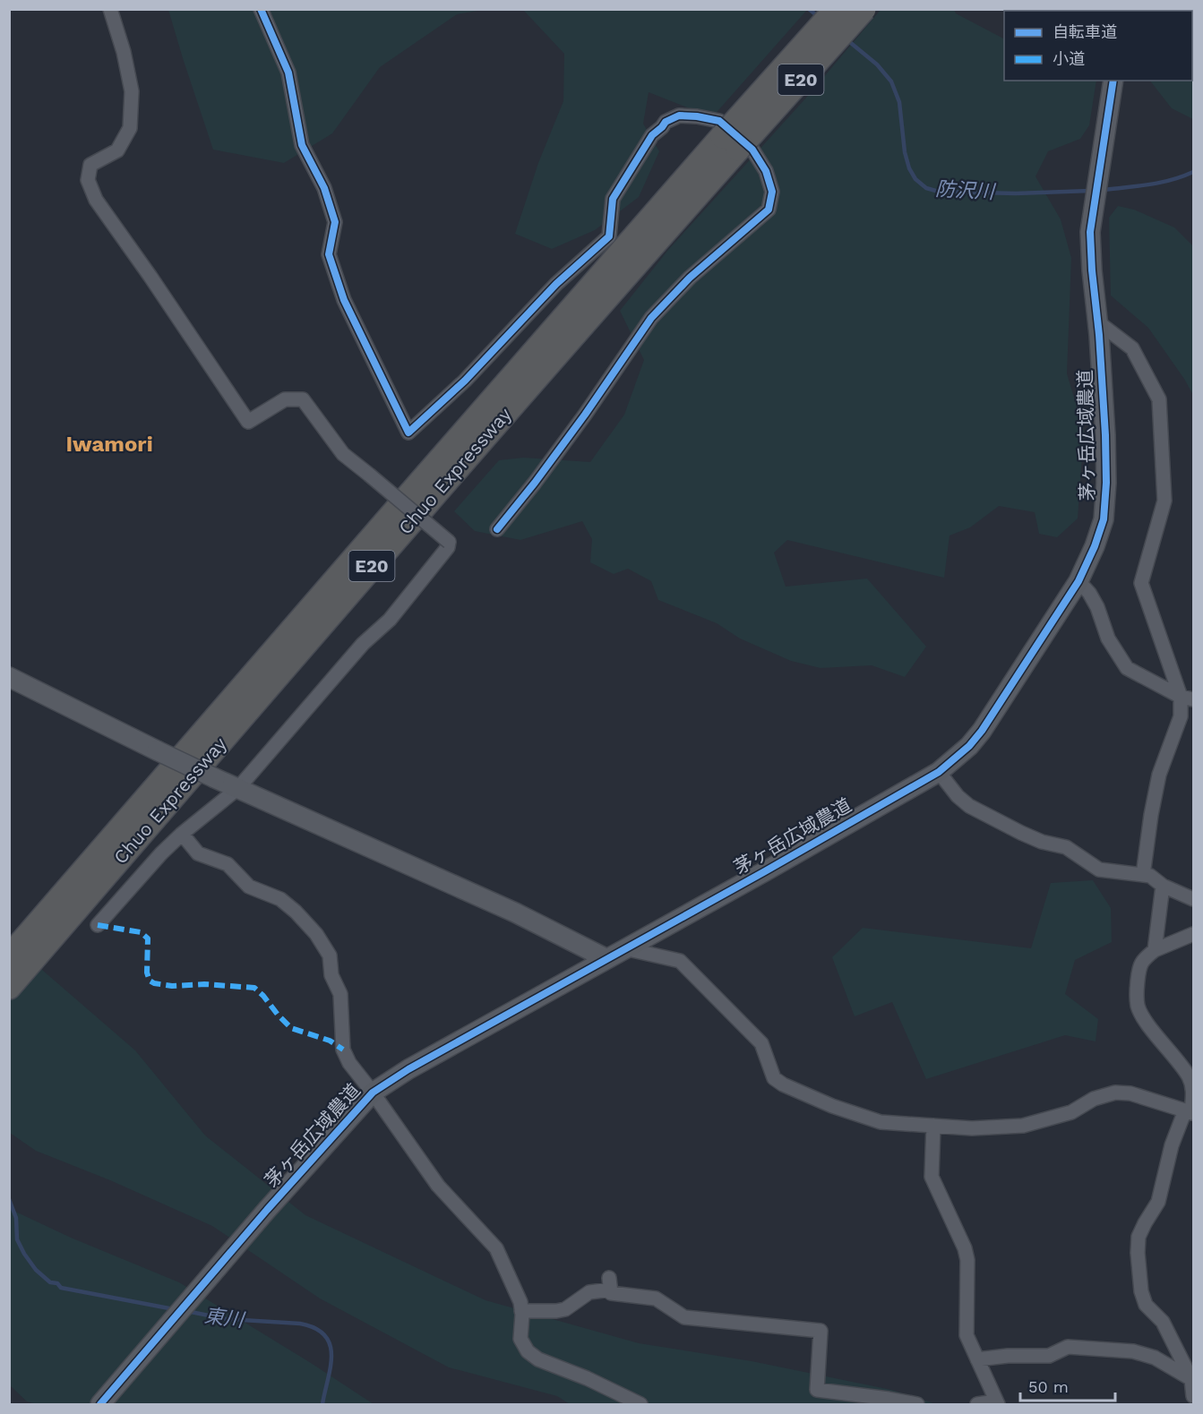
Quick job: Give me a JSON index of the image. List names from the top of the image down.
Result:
{
  "streets": {
    "highway": ["E20", "Chuo Expressway"],
    "street": ["茅ヶ岳広域農道"]
  },
  "districts": ["Iwamori"],
  "water": ["防沢川", "東川"],
  "legend": ["自転車道", "小道"],
  "scale_bar": "50 m"
}
